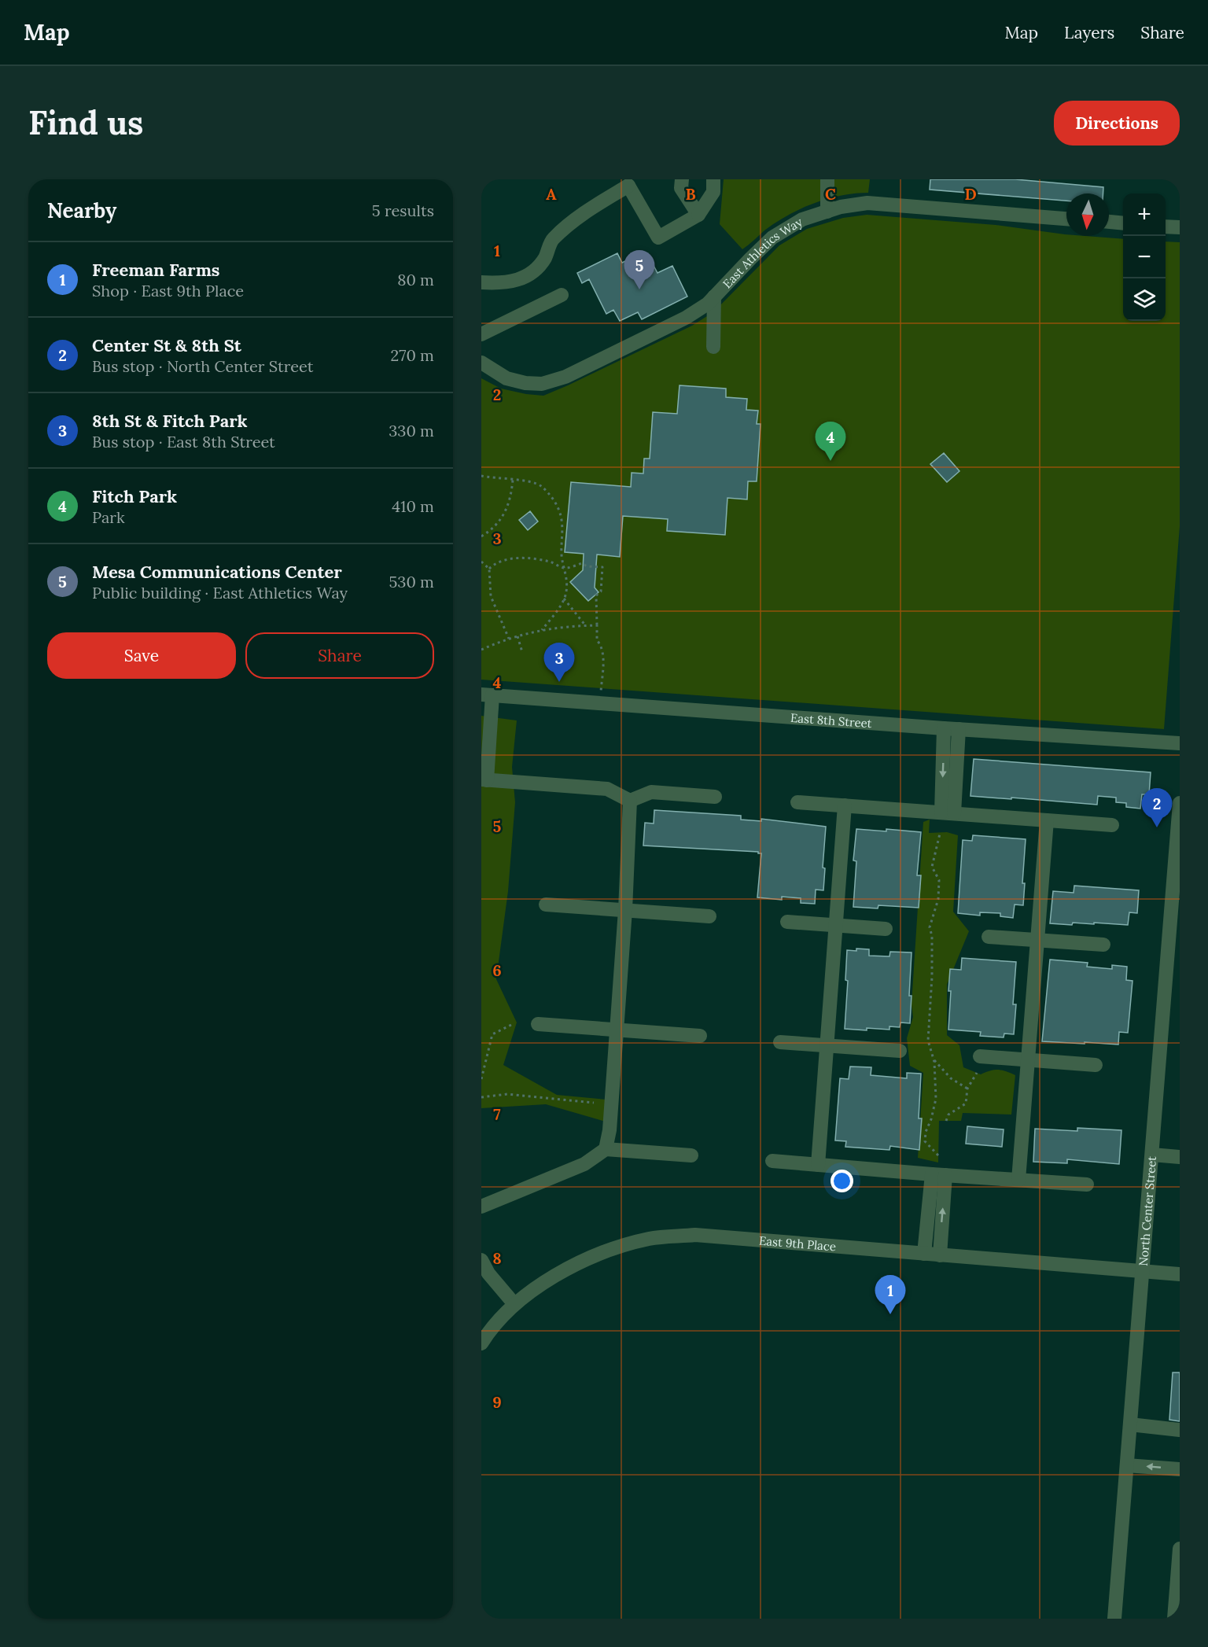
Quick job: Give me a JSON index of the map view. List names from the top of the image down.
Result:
{
  "streets": {
    "street": [
      "East Athletics Way",
      "East 8th Street",
      "North Center Street",
      "East 9th Place"
    ]
  },
  "crossings": [
    ["North Center Street", "East 9th Place"]
  ],
  "north": "bottom",
  "page": {
    "header": "Map",
    "nav": ["Map", "Layers", "Share"],
    "buttons": [
      "Directions",
      ["Save", "Share"]
    ],
    "title": "Find us",
    "heading": ["Nearby", "5 results"],
    "map_buttons": ["+", "−"],
    "list": [
      {
        "mark": "1",
        "name": "Freeman Farms",
        "note": "Shop · East 9th Place",
        "value": "80 m"
      },
      {
        "mark": "2",
        "name": "Center St & 8th St",
        "note": "Bus stop · North Center Street",
        "value": "270 m"
      },
      {
        "mark": "3",
        "name": "8th St & Fitch Park",
        "note": "Bus stop · East 8th Street",
        "value": "330 m"
      },
      {
        "mark": "4",
        "name": "Fitch Park",
        "note": "Park",
        "value": "410 m"
      },
      {
        "mark": "5",
        "name": "Mesa Communications Center",
        "note": "Public building · East Athletics Way",
        "value": "530 m"
      }
    ],
    "pins": [
      "5",
      "4",
      "3",
      "2",
      "1"
    ]
  },
  "grid": {
    "columns": [
      "A",
      "B",
      "C",
      "D"
    ],
    "rows": [
      "1",
      "2",
      "3",
      "4",
      "5",
      "6",
      "7",
      "8",
      "9"
    ]
  }
}
